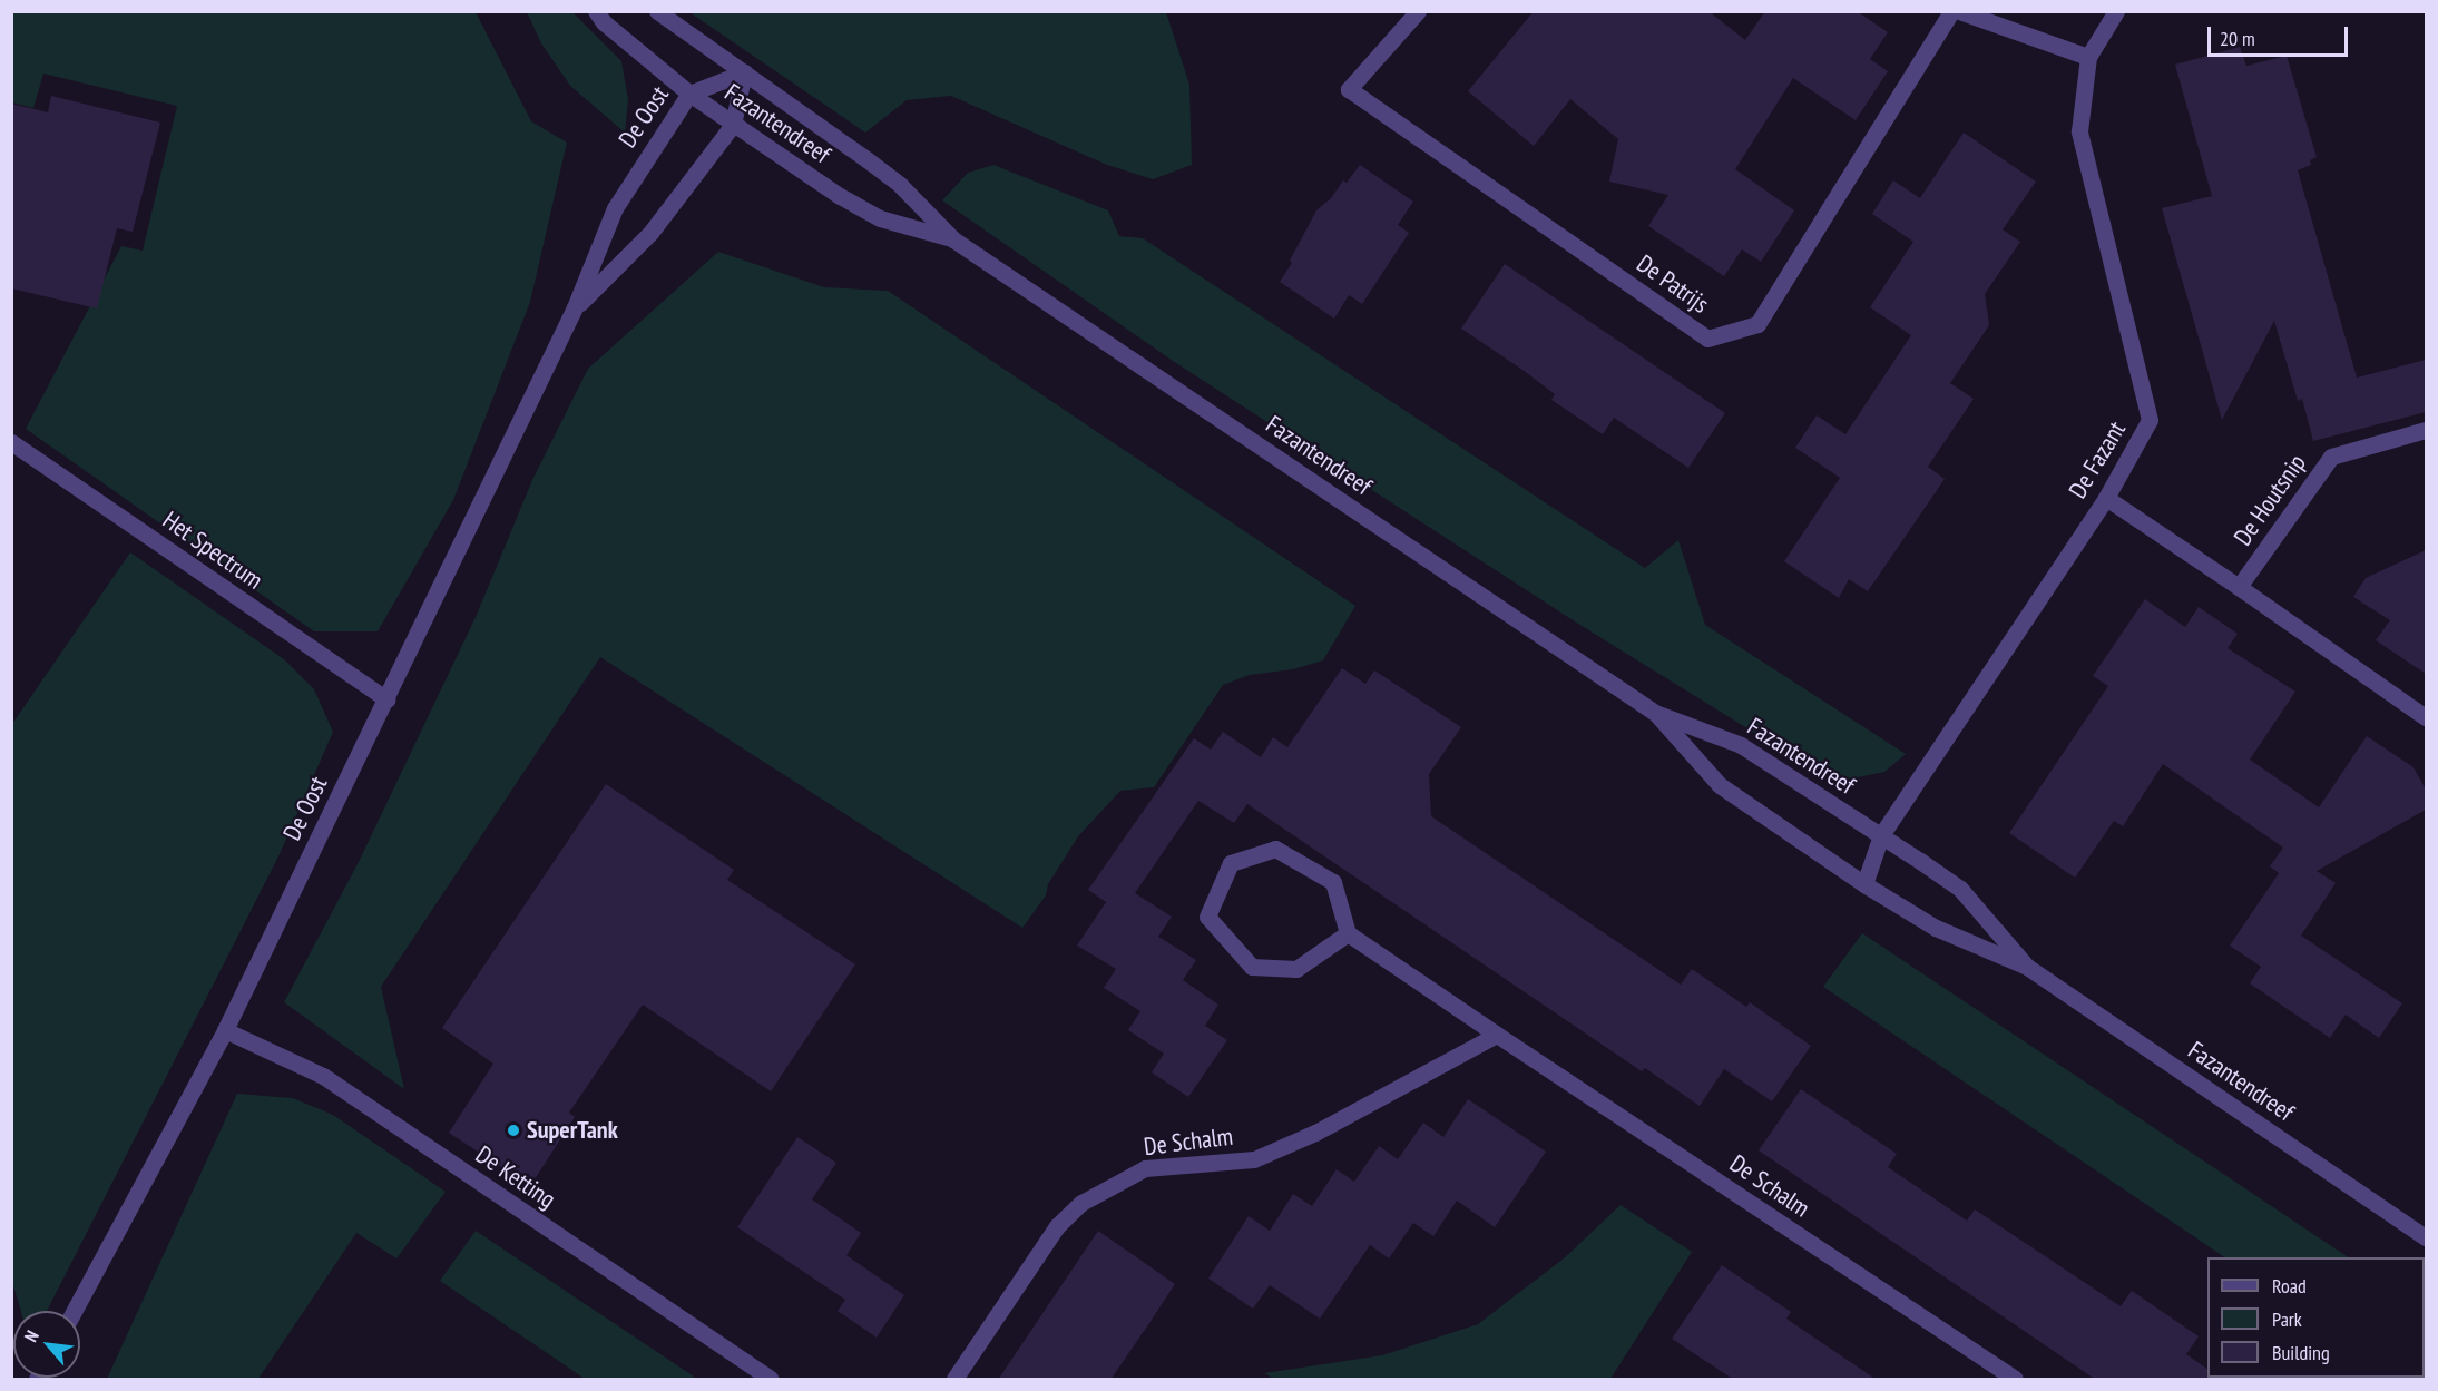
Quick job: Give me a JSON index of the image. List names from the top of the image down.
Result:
{
  "streets": {
    "street": [
      "De Oost",
      "Fazantendreef",
      "De Patrijs",
      "De Fazant",
      "De Houtsnip",
      "Het Spectrum",
      "De Schalm",
      "De Ketting"
    ]
  },
  "crossings": [
    ["De Oost", "Fazantendreef"],
    ["De Oost", "Het Spectrum"],
    ["De Oost", "De Ketting"],
    ["Fazantendreef", "De Fazant"],
    ["De Fazant", "De Houtsnip"]
  ],
  "places": ["SuperTank"],
  "legend": ["Road", "Park", "Building"],
  "scale_bar": "20 m",
  "north": "top left"
}
